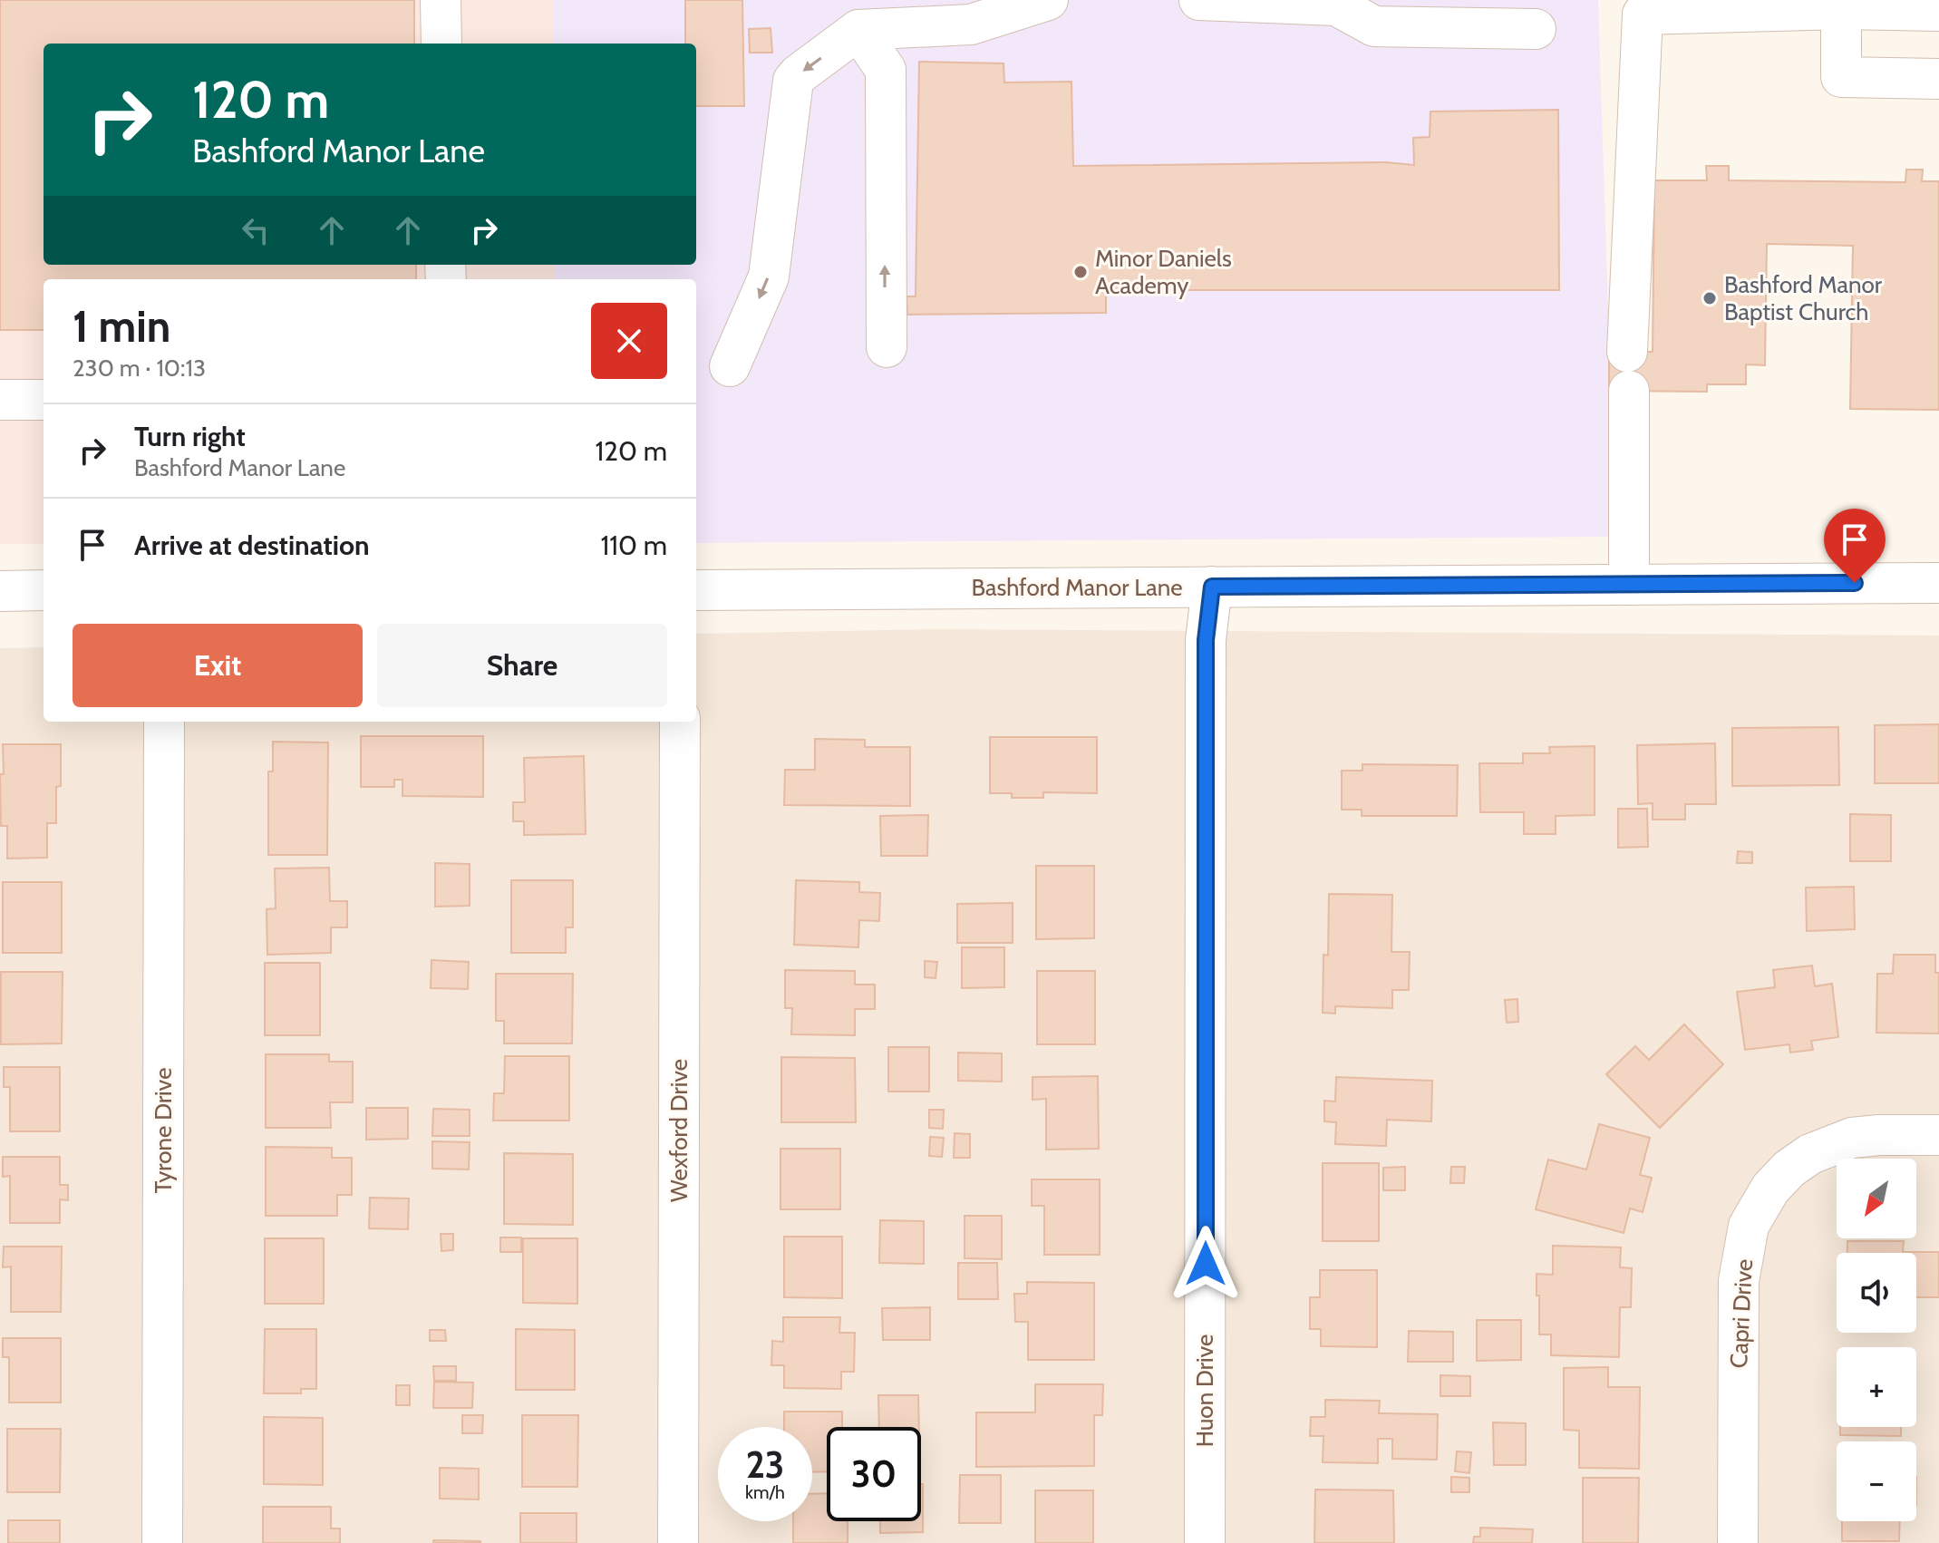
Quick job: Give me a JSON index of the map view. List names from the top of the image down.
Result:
{
  "streets": {
    "street": [
      "Bashford Manor Lane",
      "Tyrone Drive",
      "Wexford Drive",
      "Capri Drive",
      "Huon Drive"
    ]
  },
  "crossings": [
    ["Bashford Manor Lane", "Huon Drive"]
  ],
  "places": ["Minor Daniels Academy", "Bashford Manor Baptist Church"],
  "north": "bottom left",
  "page": {
    "turn": ["120 m", "Bashford Manor Lane"],
    "heading": ["1 min", "230 m · 10:13"],
    "list": [
      {
        "name": "Turn right",
        "note": "Bashford Manor Lane",
        "value": "120 m"
      },
      {
        "name": "Arrive at destination",
        "value": "110 m"
      }
    ],
    "buttons": ["Exit", "Share"],
    "map_buttons": ["+", "−"],
    "speed": "23 km/h",
    "limit": "30"
  }
}
